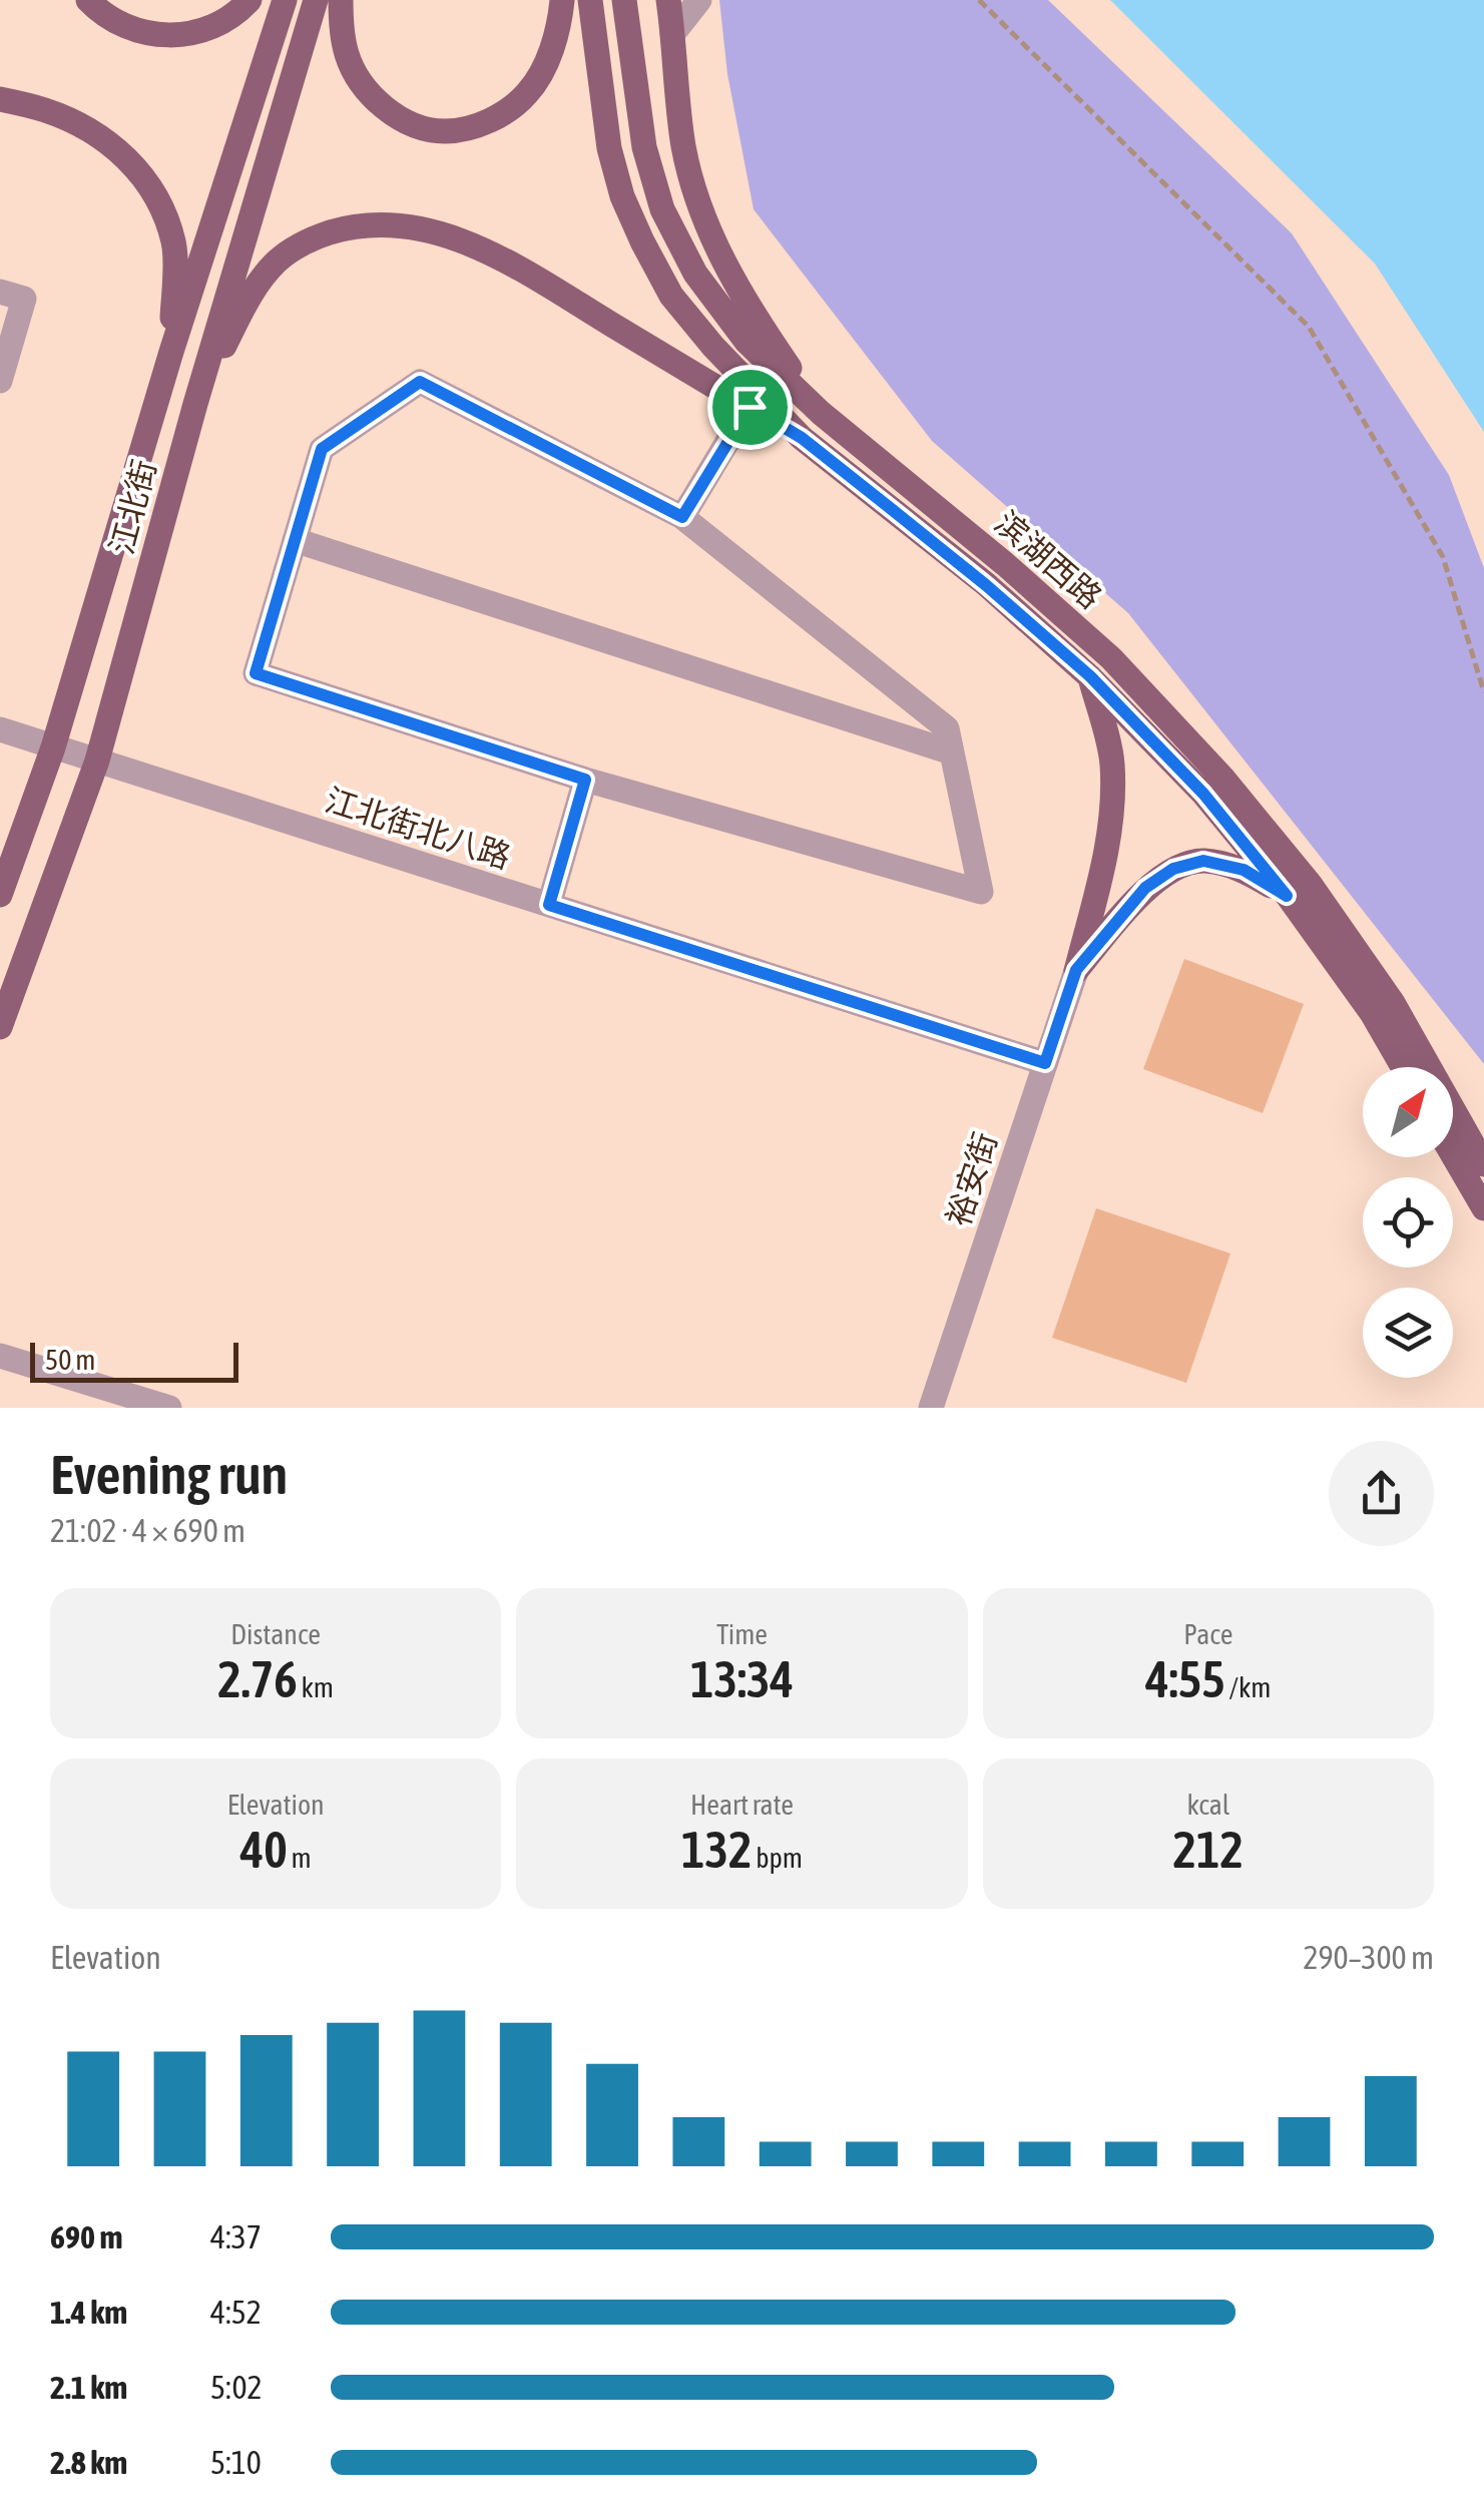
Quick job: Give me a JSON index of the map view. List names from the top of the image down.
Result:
{
  "streets": {
    "main road": ["江北街", "滨湖西路"],
    "street": ["江北街北八路", "裕安街"]
  },
  "crossings": [
    ["江北街", "江北街北八路"],
    ["江北街北八路", "裕安街"]
  ],
  "scale_bar": "50 m",
  "north": "top right",
  "page": {
    "scale": "50 m",
    "heading": ["Evening run", "21:02 · 4 × 690 m"],
    "stats": [
      ["Distance", "2.76 km"],
      ["Time", "13:34"],
      ["Pace", "4:55 /km"],
      ["Elevation", "40 m"],
      ["Heart rate", "132 bpm"],
      ["kcal", "212"]
    ],
    "chart": ["Elevation", "290–300 m"],
    "list": [
      {
        "name": "690 m",
        "note": "4:37"
      },
      {
        "name": "1.4 km",
        "note": "4:52"
      },
      {
        "name": "2.1 km",
        "note": "5:02"
      },
      {
        "name": "2.8 km",
        "note": "5:10"
      }
    ]
  }
}
